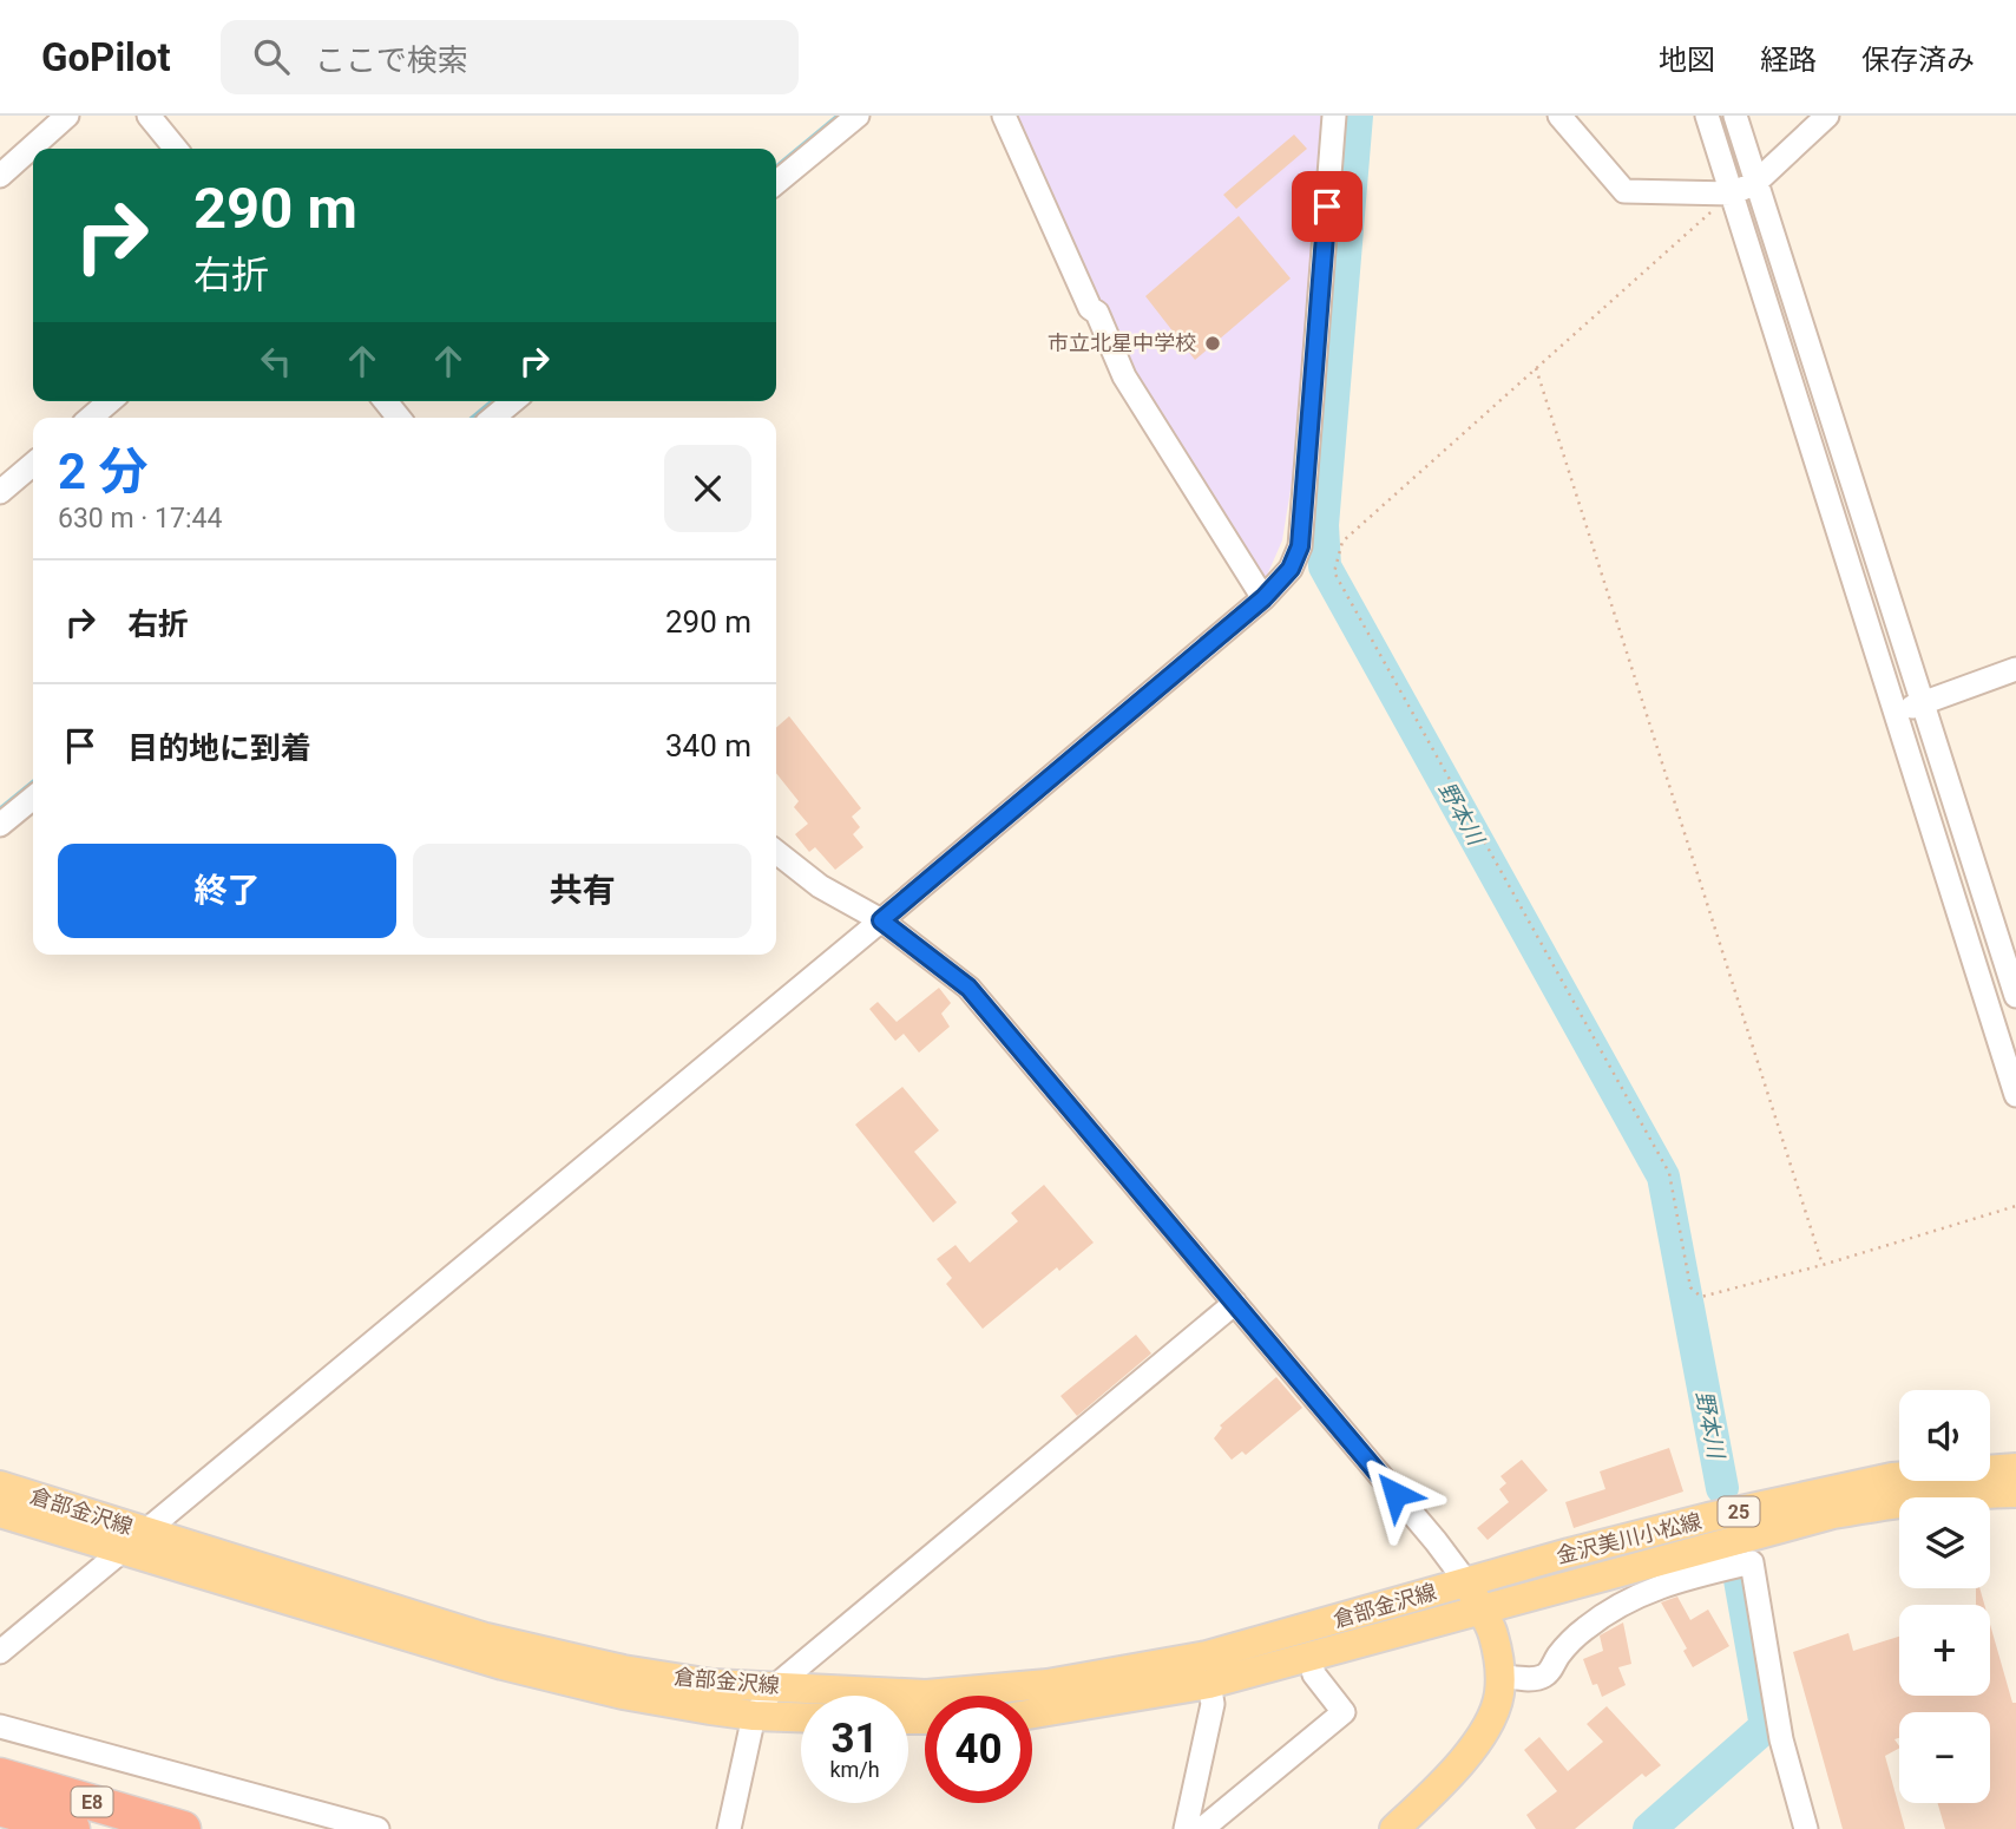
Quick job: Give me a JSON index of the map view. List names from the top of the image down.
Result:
{
  "streets": {
    "highway": ["E8"],
    "main road": ["倉部金沢線", "25", "金沢美川小松線"]
  },
  "crossings": [
    ["倉部金沢線", "金沢美川小松線"]
  ],
  "water": ["野本川"],
  "places": ["市立北星中学校"],
  "page": {
    "header": "GoPilot",
    "search": "ここで検索",
    "nav": ["地図", "経路", "保存済み"],
    "turn": ["290 m", "右折"],
    "heading": ["2 分", "630 m · 17:44"],
    "list": [
      {
        "name": "右折",
        "value": "290 m"
      },
      {
        "name": "目的地に到着",
        "value": "340 m"
      }
    ],
    "buttons": ["終了", "共有"],
    "map_buttons": ["+", "−"],
    "speed": "31 km/h",
    "limit": "40"
  }
}
